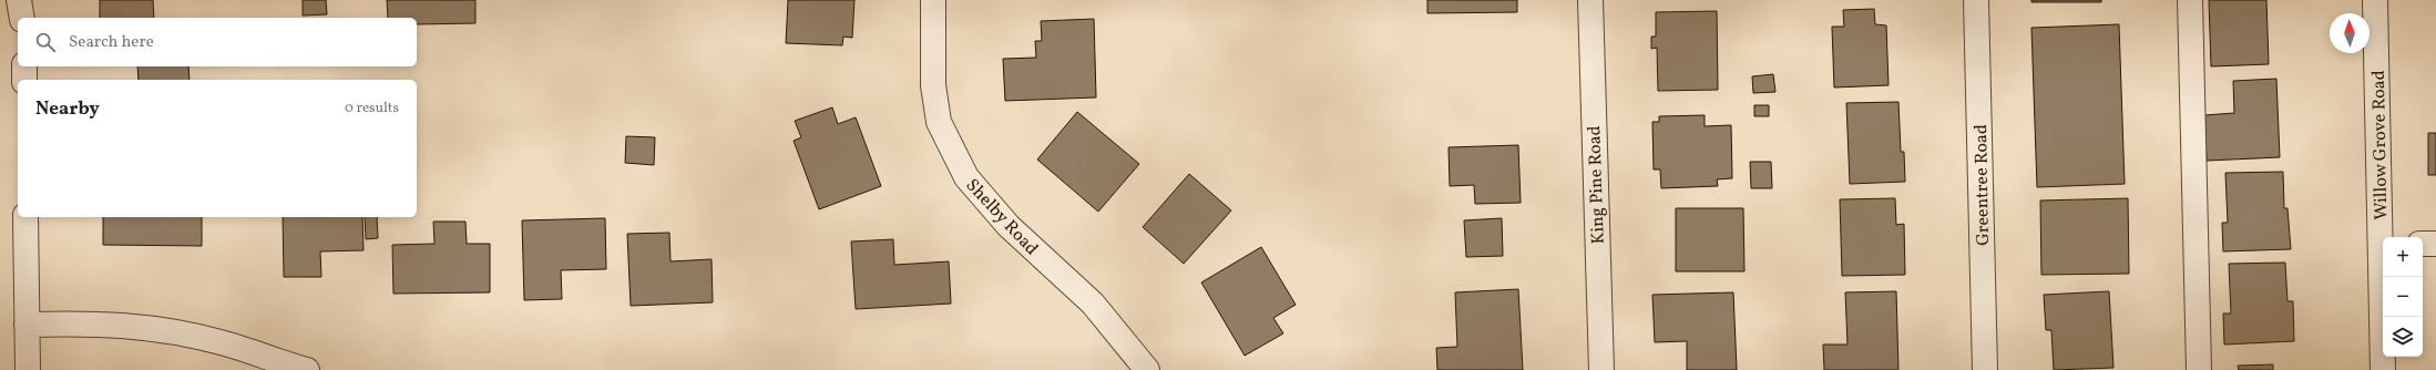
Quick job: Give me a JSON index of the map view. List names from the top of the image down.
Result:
{
  "streets": {
    "street": [
      "Willow Grove Road",
      "King Pine Road",
      "Greentree Road",
      "Shelby Road"
    ]
  },
  "north": "top",
  "page": {
    "search": "Search here",
    "heading": ["Nearby", "0 results"],
    "map_buttons": ["+", "−"]
  }
}
